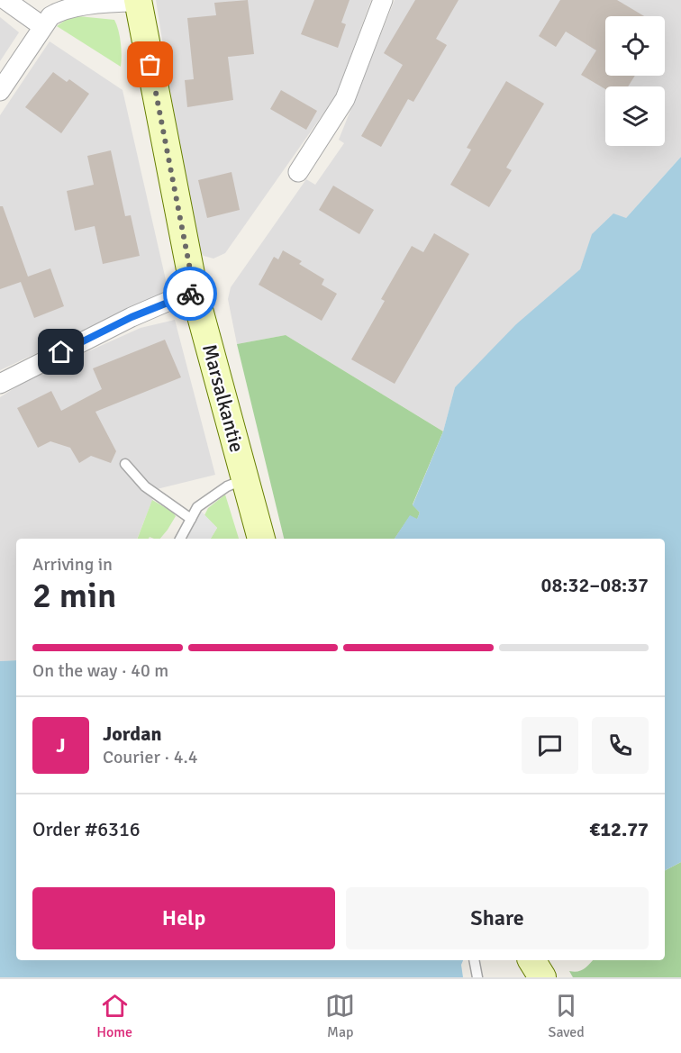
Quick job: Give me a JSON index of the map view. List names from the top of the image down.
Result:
{
  "streets": {
    "street": ["Marsalkantie"]
  },
  "page": {
    "heading": ["2 min", "Arriving in", "08:32–08:37"],
    "panel": [
      "Jordan",
      "Courier · 4.4",
      "Order #6316",
      "€12.77"
    ],
    "bar": "On the way · 40 m",
    "round": "J",
    "buttons": ["Help", "Share"],
    "tabs": ["Home", "Map", "Saved"]
  }
}
